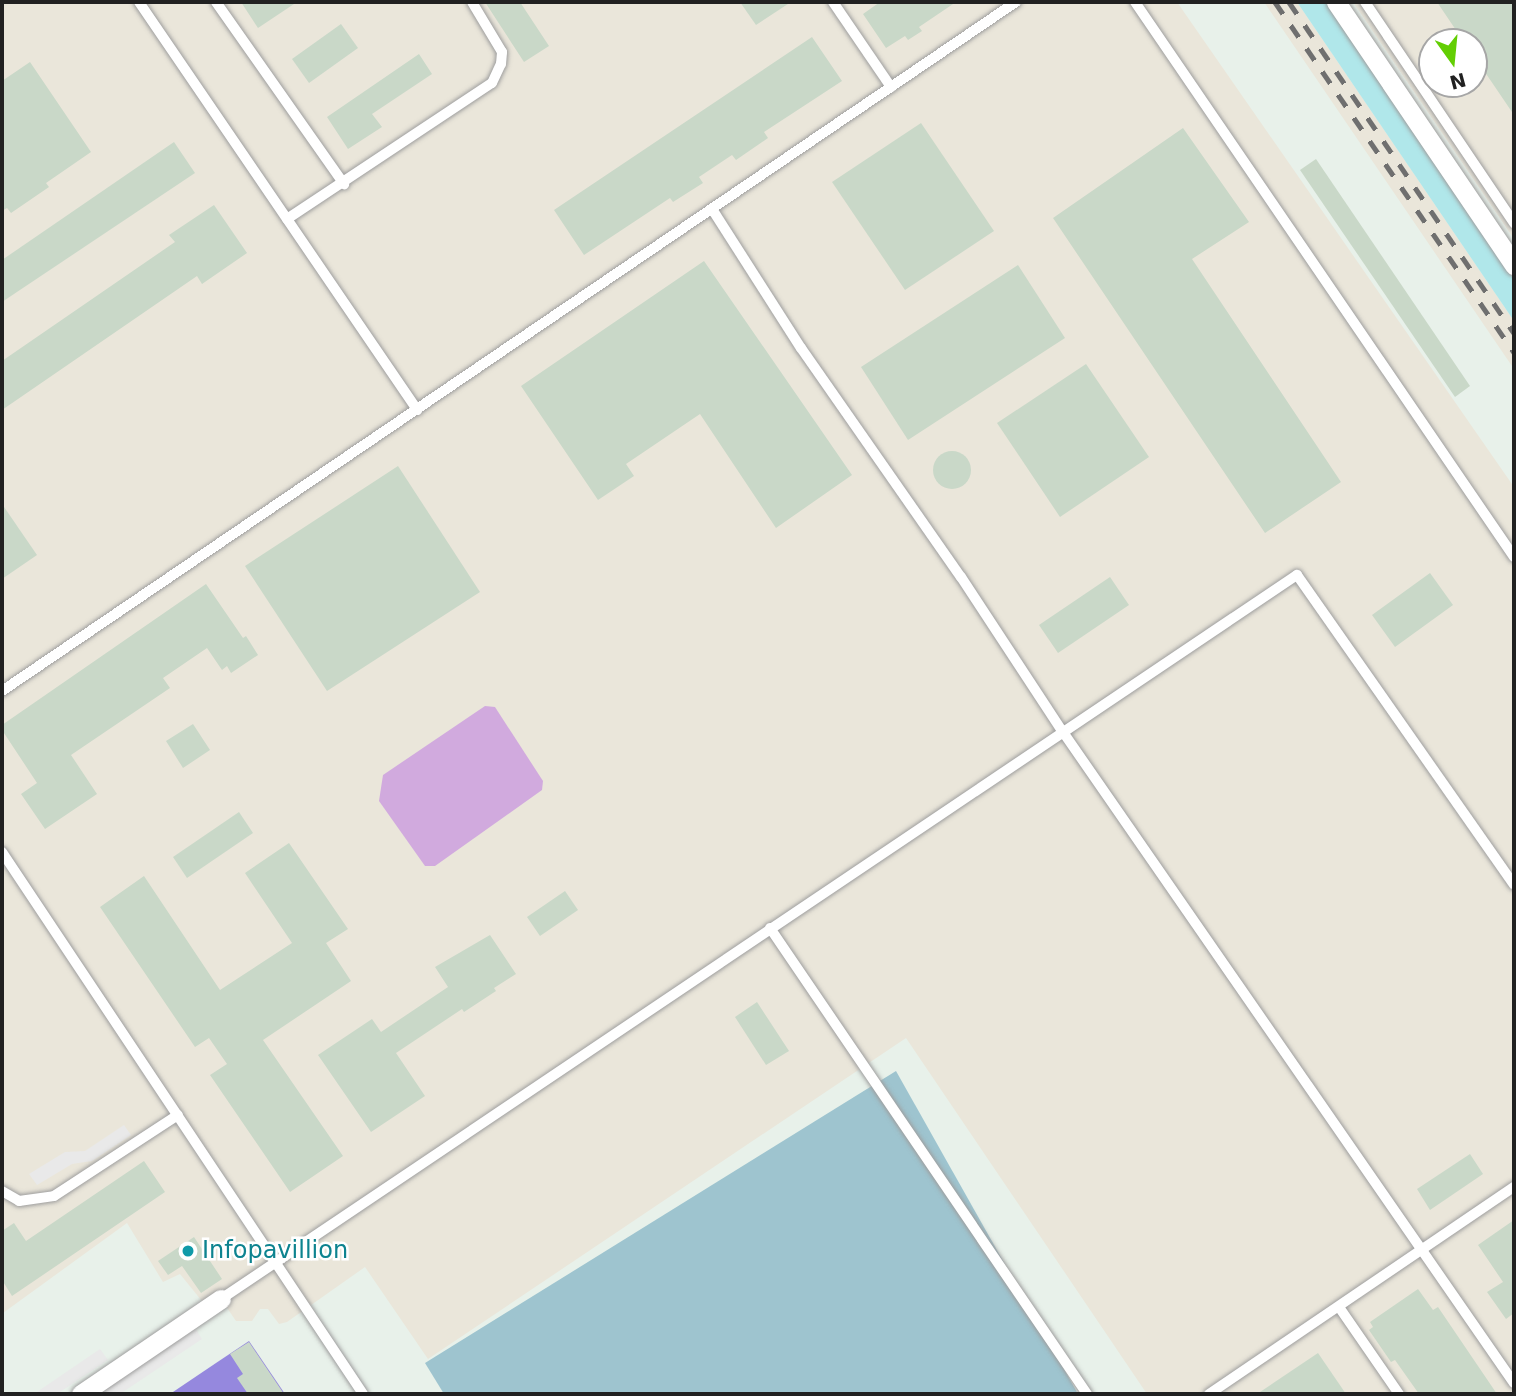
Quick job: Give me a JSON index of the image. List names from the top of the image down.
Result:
{
  "places": ["Infopavillion"],
  "north": "bottom"
}
